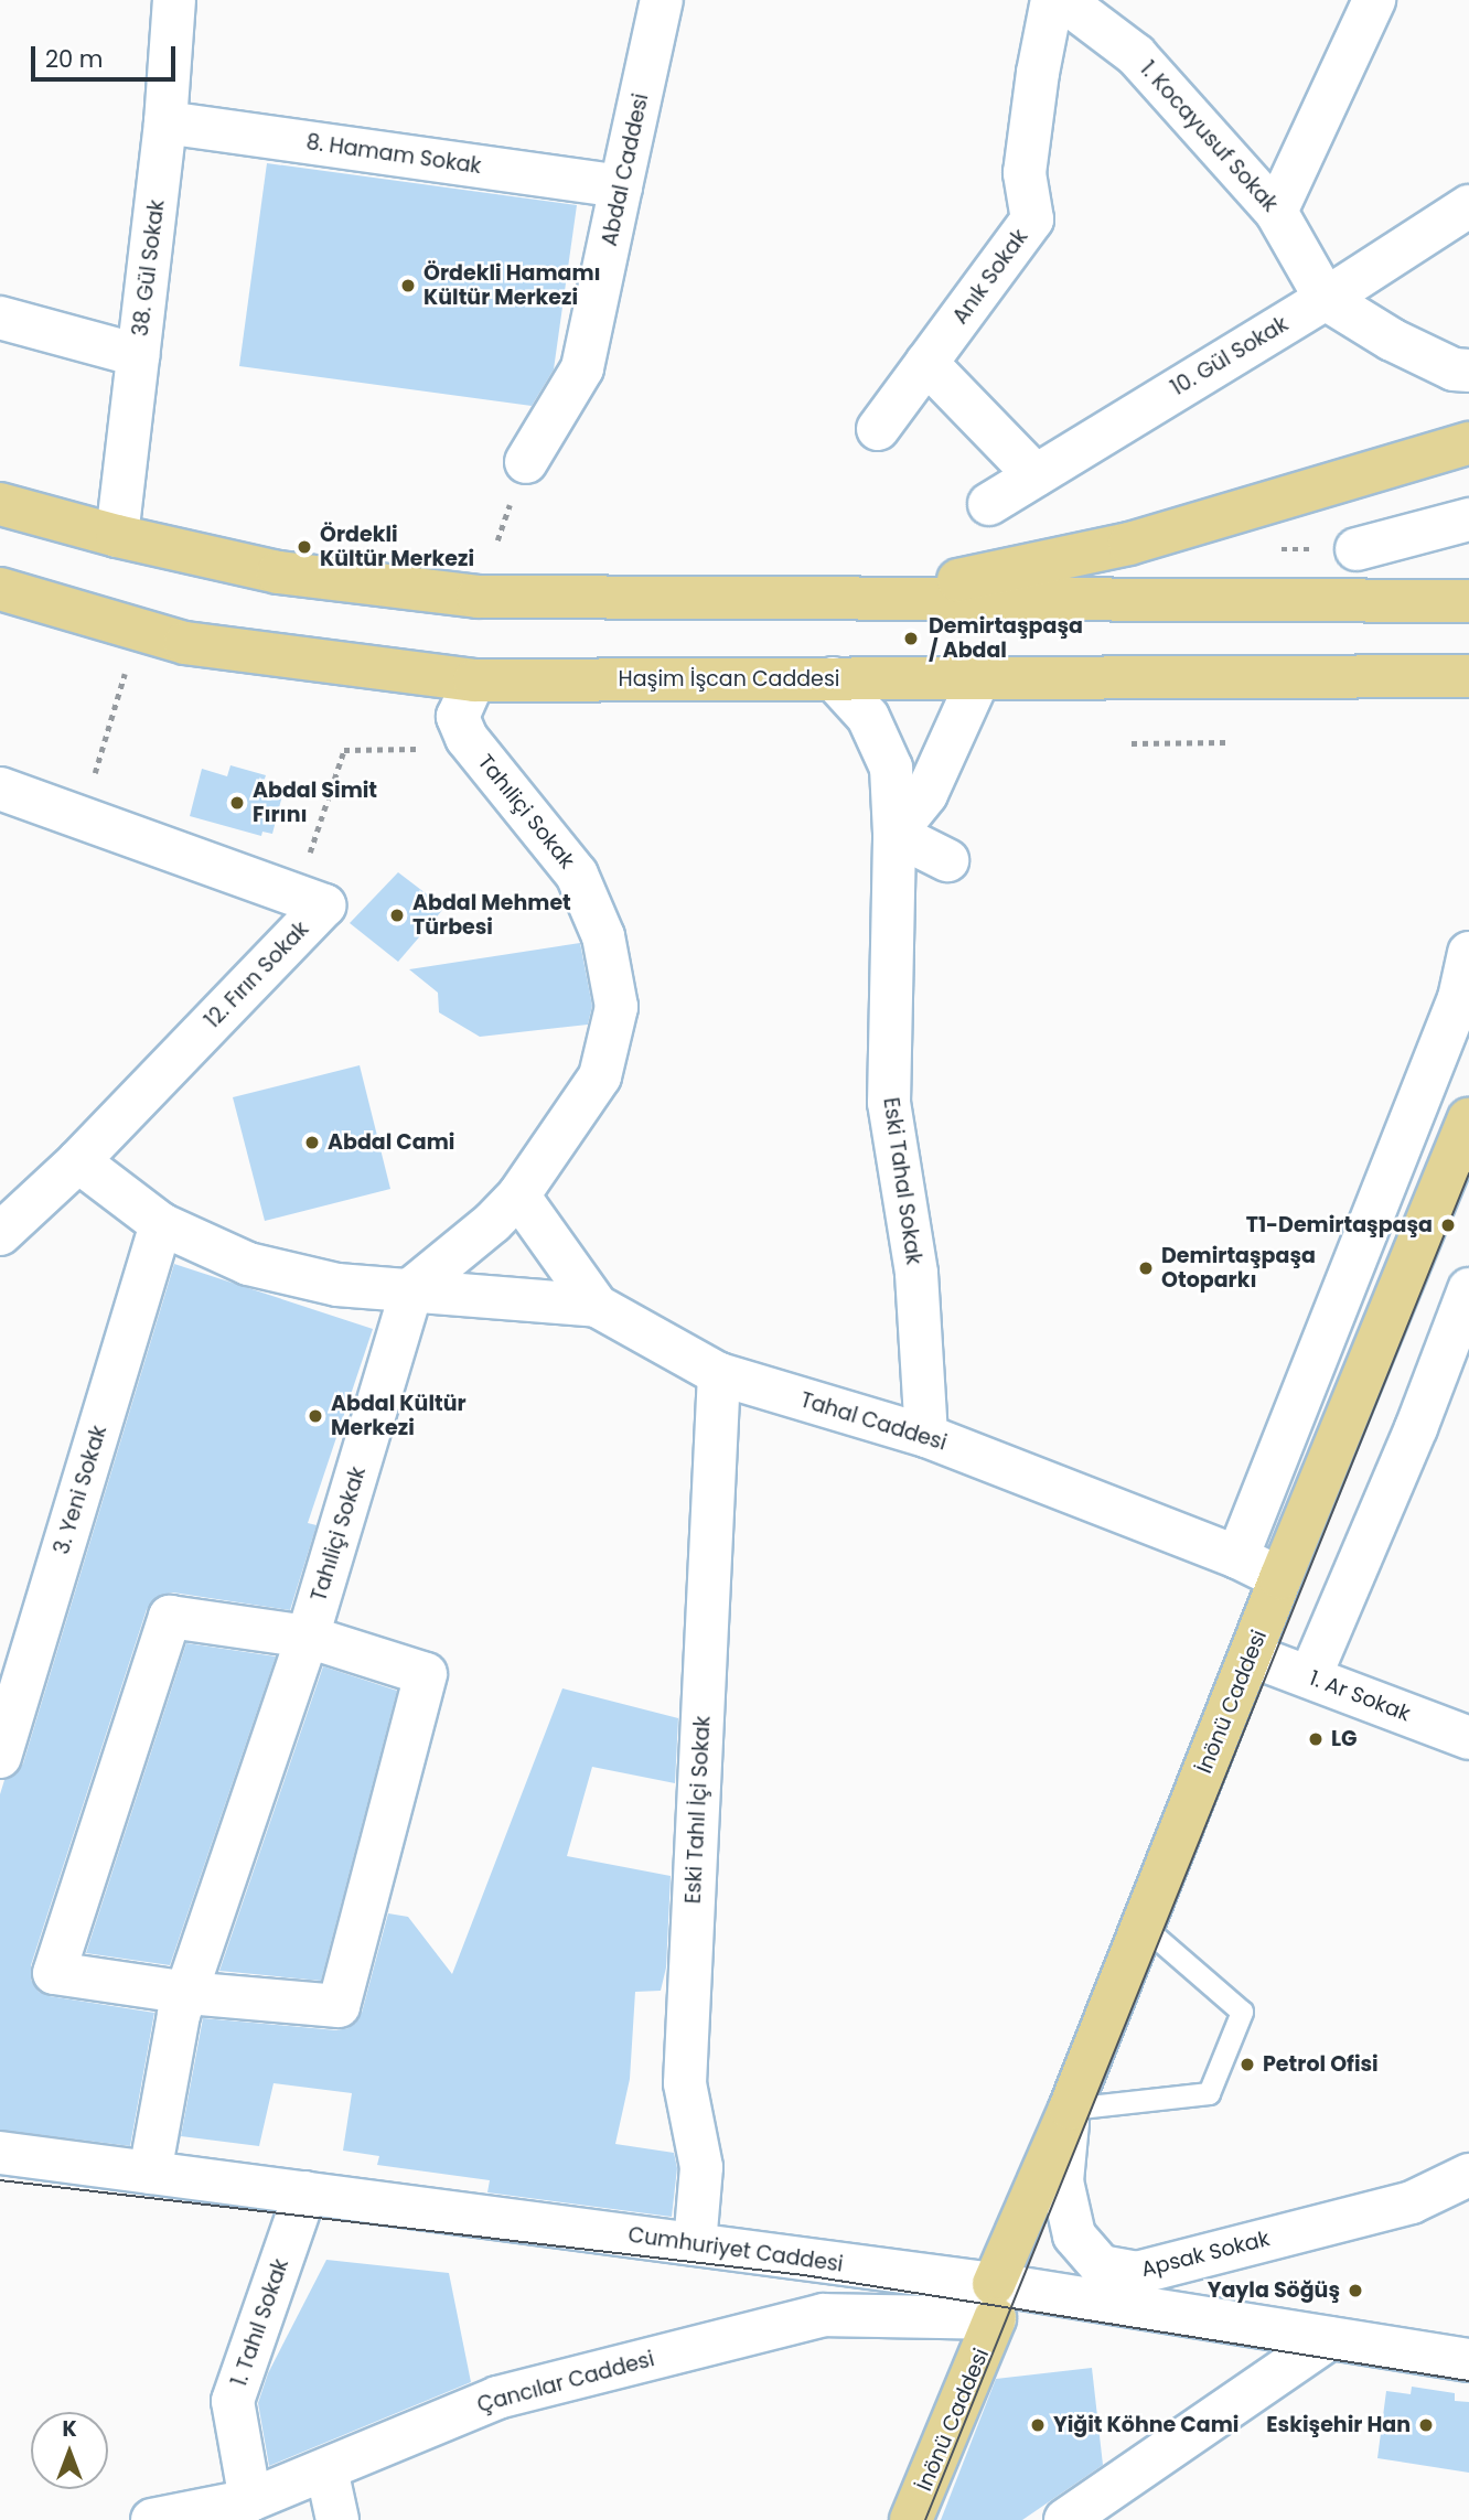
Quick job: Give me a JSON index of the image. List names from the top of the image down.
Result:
{
  "streets": {
    "main road": ["Haşim İşcan Caddesi", "İnönü Caddesi"],
    "street": [
      "1. Kocayusuf Sokak",
      "8. Hamam Sokak",
      "Abdal Caddesi",
      "38. Gül Sokak",
      "Anık Sokak",
      "10. Gül Sokak",
      "Tahıliçi Sokak",
      "12. Fırın Sokak",
      "Eski Tahal Sokak",
      "Tahal Caddesi",
      "3. Yeni Sokak",
      "1. Ar Sokak",
      "Eski Tahıl İçi Sokak",
      "Cumhuriyet Caddesi",
      "Apsak Sokak",
      "1. Tahıl Sokak",
      "Çancılar Caddesi"
    ]
  },
  "crossings": [
    ["1. Kocayusuf Sokak", "10. Gül Sokak"],
    ["8. Hamam Sokak", "Abdal Caddesi"],
    ["8. Hamam Sokak", "38. Gül Sokak"],
    ["Haşim İşcan Caddesi", "Tahıliçi Sokak"],
    ["Haşim İşcan Caddesi", "Eski Tahal Sokak"],
    ["Tahıliçi Sokak", "Tahal Caddesi"],
    ["Tahıliçi Sokak", "Cumhuriyet Caddesi"],
    ["Eski Tahal Sokak", "Tahal Caddesi"],
    ["Tahal Caddesi", "İnönü Caddesi"],
    ["Tahal Caddesi", "Eski Tahıl İçi Sokak"],
    ["1. Ar Sokak", "İnönü Caddesi"],
    ["İnönü Caddesi", "Cumhuriyet Caddesi"],
    ["İnönü Caddesi", "Apsak Sokak"],
    ["İnönü Caddesi", "Çancılar Caddesi"],
    ["Eski Tahıl İçi Sokak", "Cumhuriyet Caddesi"],
    ["Cumhuriyet Caddesi", "1. Tahıl Sokak"],
    ["Cumhuriyet Caddesi", "Çancılar Caddesi"],
    ["1. Tahıl Sokak", "Çancılar Caddesi"]
  ],
  "places": [
    "Ördekli Hamamı Kültür Merkezi",
    "Ördekli Kültür Merkezi",
    "Demirtaşpaşa / Abdal",
    "Abdal Simit Fırını",
    "Abdal Mehmet Türbesi",
    "Abdal Cami",
    "T1-Demirtaşpaşa",
    "Demirtaşpaşa Otoparkı",
    "Abdal Kültür Merkezi",
    "LG",
    "Petrol Ofisi",
    "Yayla Söğüş",
    "Yiğit Köhne Cami",
    "Eskişehir Han"
  ],
  "scale_bar": "20 m",
  "north": "top"
}
